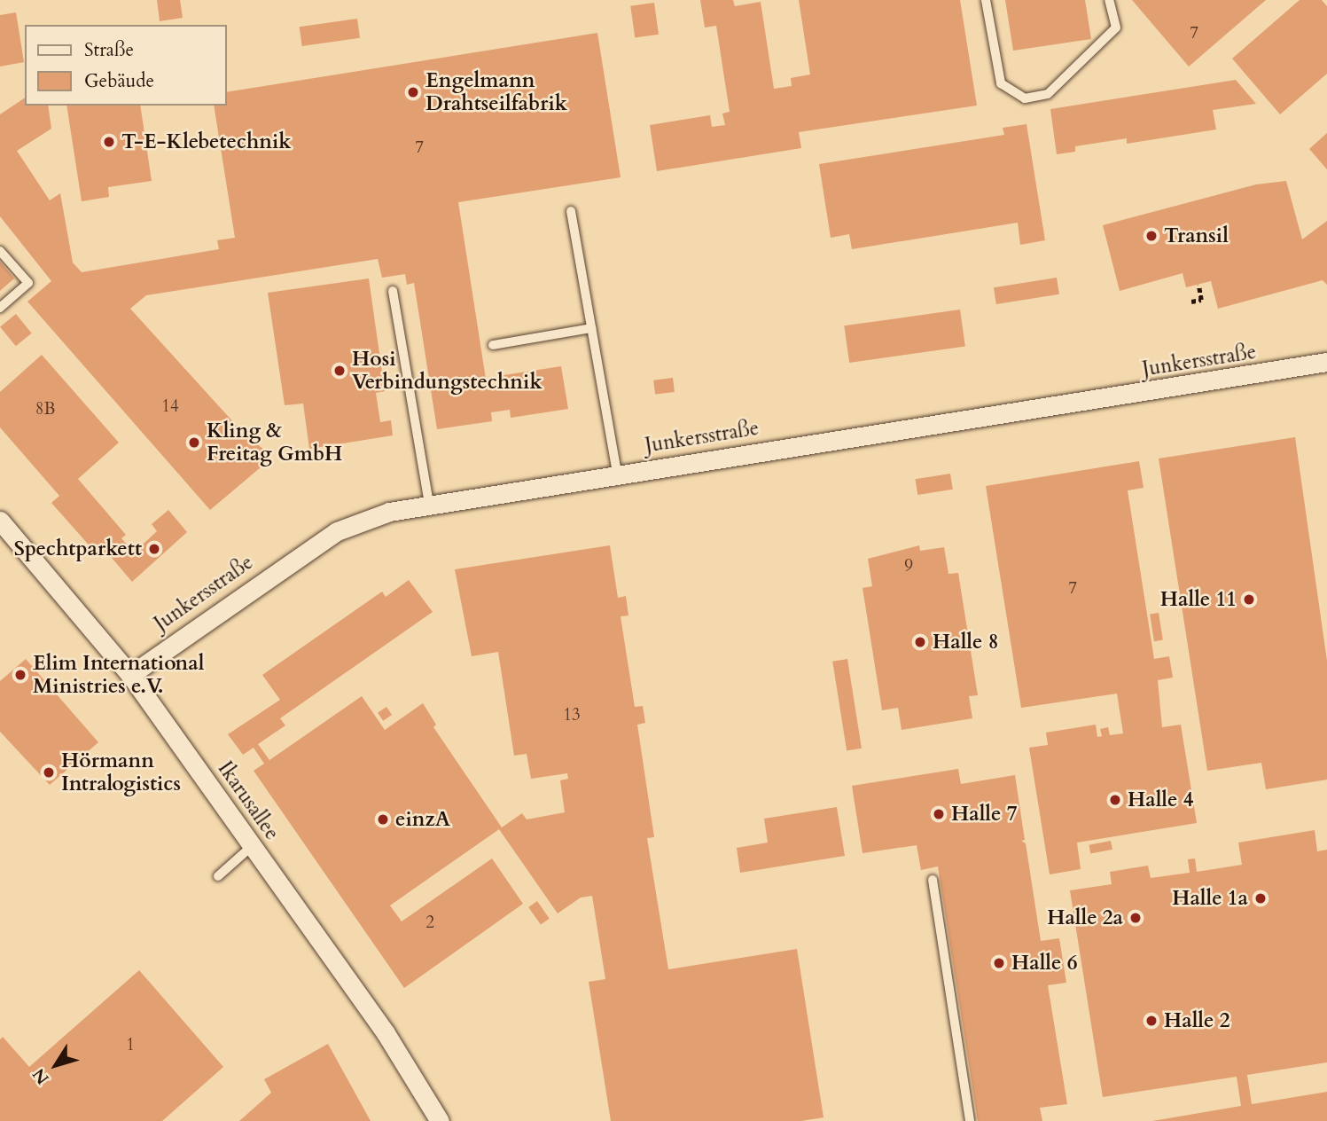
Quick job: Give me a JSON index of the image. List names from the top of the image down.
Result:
{
  "streets": {
    "street": ["Junkersstraße", "Ikarusallee"]
  },
  "crossings": [
    ["Junkersstraße", "Ikarusallee"]
  ],
  "places": [
    "Engelmann Drahtseilfabrik",
    "T-E-Klebetechnik",
    "Transil",
    "Hosi Verbindungstechnik",
    "Kling & Freitag GmbH",
    "Spechtparkett",
    "Halle 11",
    "Halle 8",
    "Elim International Ministries e.V.",
    "Hörmann Intralogistics",
    "Halle 4",
    "Halle 7",
    "einzA",
    "Halle 1a",
    "Halle 2a",
    "Halle 6",
    "Halle 2"
  ],
  "house_numbers": [
    "7",
    "7",
    "14",
    "8B",
    "9",
    "7",
    "13",
    "2",
    "1"
  ],
  "legend": ["Straße", "Gebäude"],
  "north": "bottom left"
}
